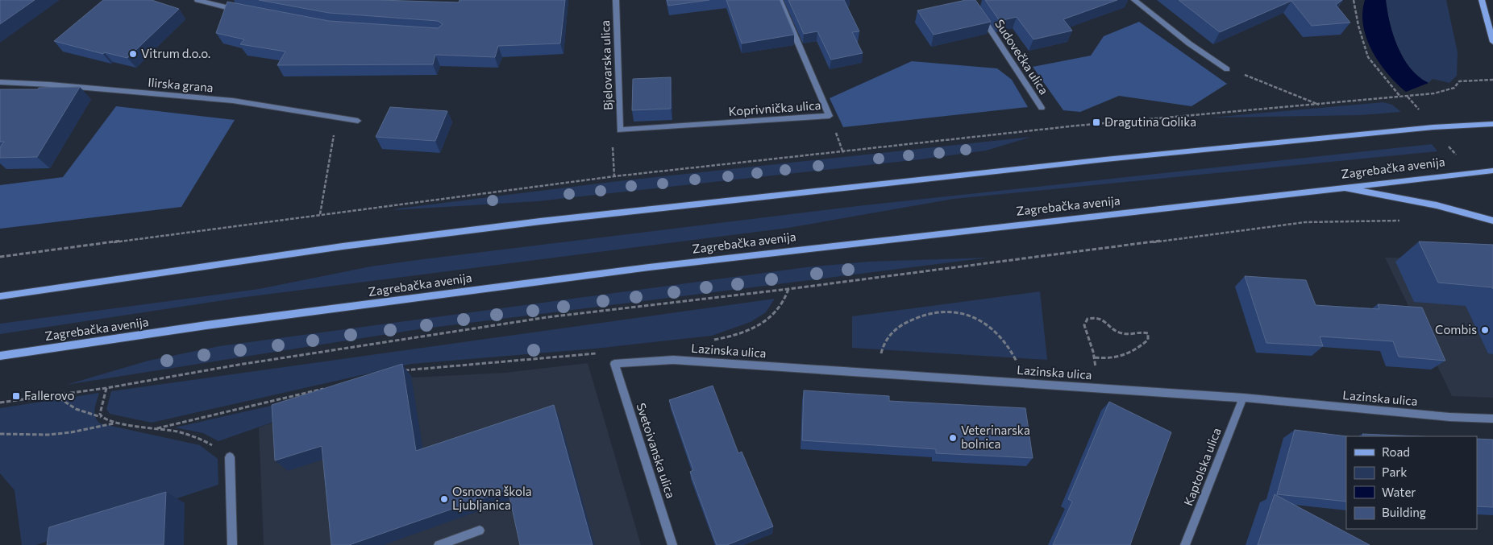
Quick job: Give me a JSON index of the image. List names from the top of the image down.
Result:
{
  "streets": {
    "main road": ["Zagrebačka avenija"],
    "street": [
      "Sudovečka ulica",
      "Bjelovarska ulica",
      "Ilirska grana",
      "Koprivnička ulica",
      "Lazinska ulica",
      "Svetoivanska ulica",
      "Kaptolska ulica"
    ]
  },
  "crossings": [
    ["Bjelovarska ulica", "Koprivnička ulica"],
    ["Lazinska ulica", "Svetoivanska ulica"],
    ["Lazinska ulica", "Kaptolska ulica"]
  ],
  "places": {
    "other": [
      "Vitrum d.o.o.",
      "Combis",
      "Veterinarska bolnica",
      "Osnovna škola Ljubljanica"
    ],
    "transit": ["Dragutina Golika", "Fallerovo"]
  },
  "legend": [
    "Road",
    "Park",
    "Water",
    "Building"
  ]
}
